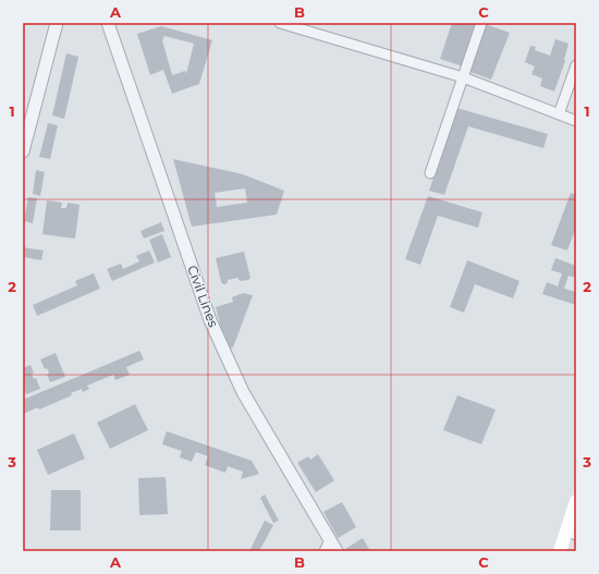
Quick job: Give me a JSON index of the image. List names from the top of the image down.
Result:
{
  "streets": {
    "street": ["Civil Lines"]
  },
  "grid": {
    "columns": ["A", "B", "C"],
    "rows": ["1", "2", "3"]
  }
}
